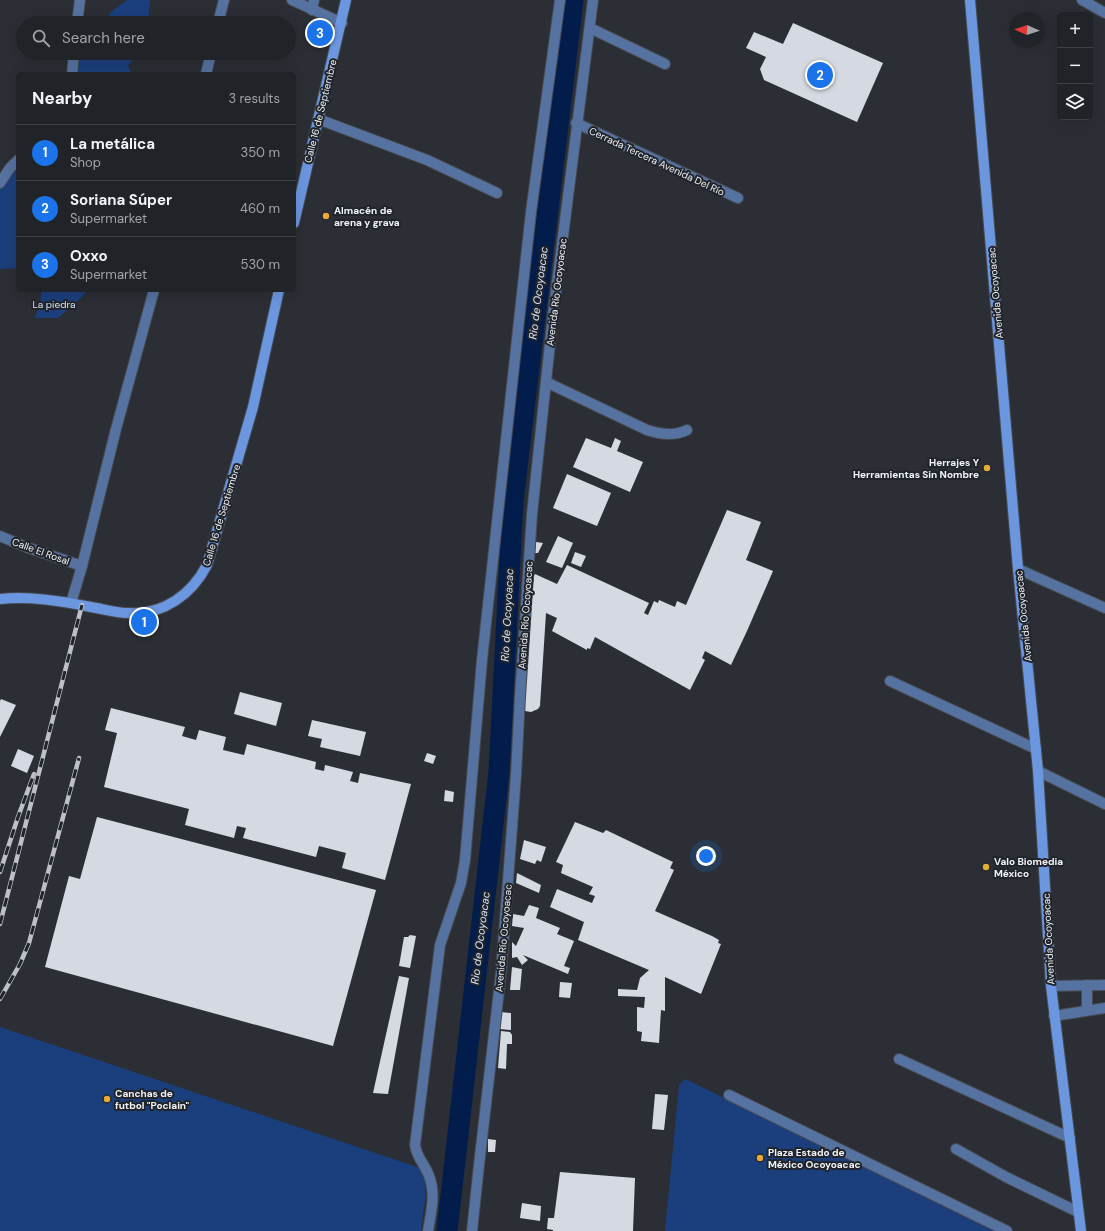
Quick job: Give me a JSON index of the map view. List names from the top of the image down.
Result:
{
  "streets": {
    "main road": ["Calle 16 de Septiembre", "Avenida Ocoyoacac"],
    "street": ["Cerrada Tercera Avenida Del Río", "Avenida Río Ocoyoacac", "Calle El Rosal"]
  },
  "crossings": [
    ["Cerrada Tercera Avenida Del Río", "Avenida Río Ocoyoacac"]
  ],
  "water": ["Rio de Ocoyoacac"],
  "parks": ["La piedra"],
  "places": [
    "Almacén de arena y grava",
    "Herrajes Y Herramientas Sin Nombre",
    "Valo Biomedia México",
    "Canchas de futbol \"Poclain\"",
    "Plaza Estado de México Ocoyoacac"
  ],
  "north": "left",
  "page": {
    "map_buttons": ["+", "−"],
    "search": "Search here",
    "pins": ["3", "2", "1"],
    "heading": ["Nearby", "3 results"],
    "list": [
      {
        "mark": "1",
        "name": "La metálica",
        "note": "Shop",
        "value": "350 m"
      },
      {
        "mark": "2",
        "name": "Soriana Súper",
        "note": "Supermarket",
        "value": "460 m"
      },
      {
        "mark": "3",
        "name": "Oxxo",
        "note": "Supermarket",
        "value": "530 m"
      }
    ]
  }
}
